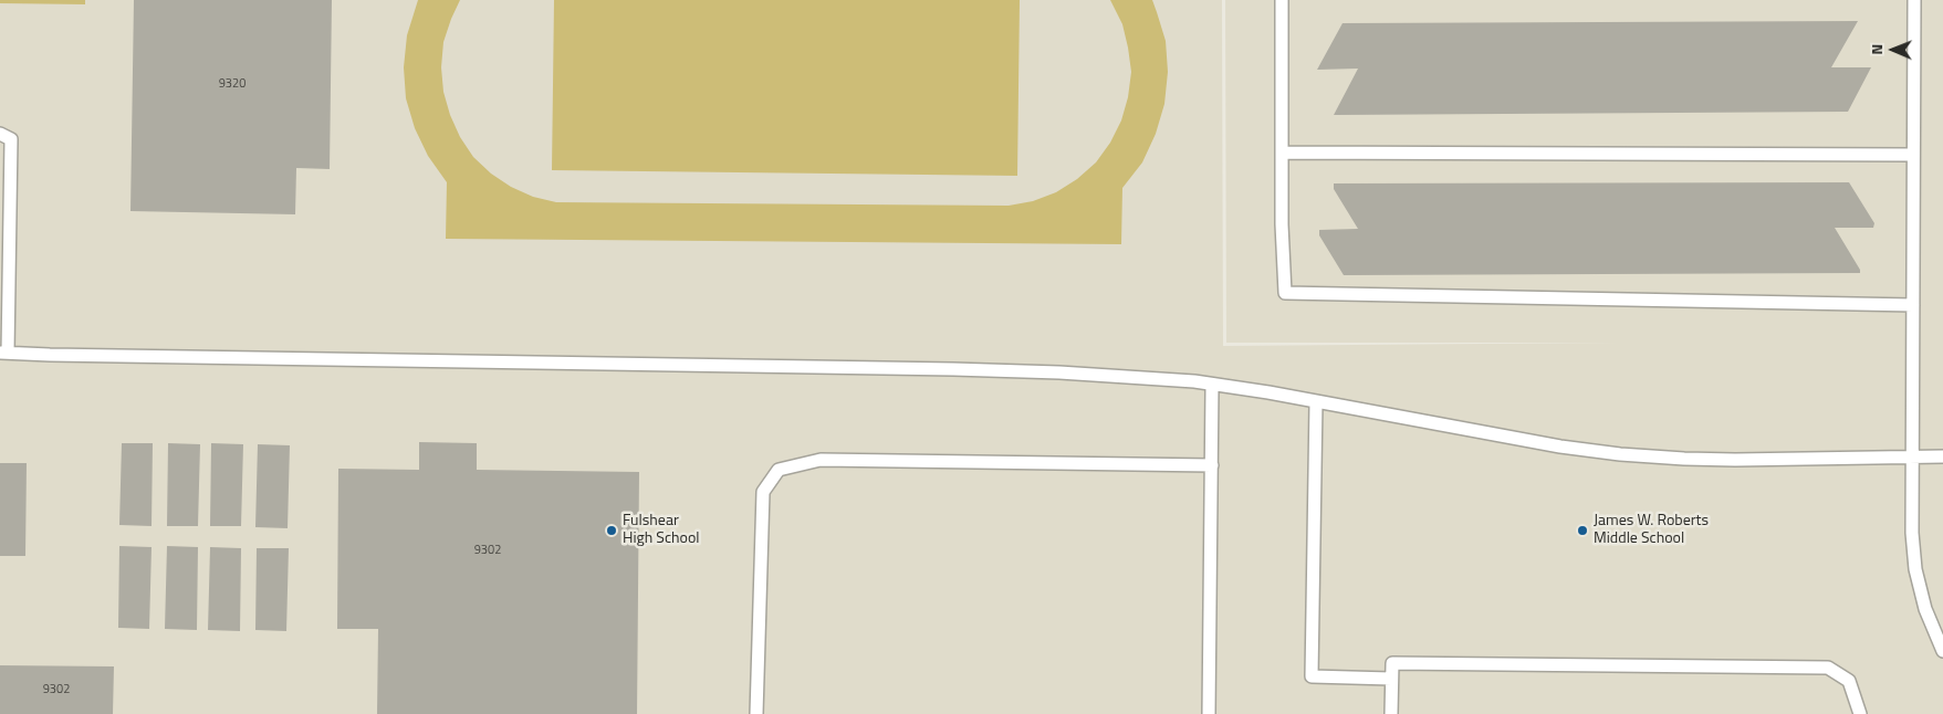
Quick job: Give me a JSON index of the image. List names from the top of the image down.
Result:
{
  "places": ["Fulshear High School", "James W. Roberts Middle School"],
  "house_numbers": ["9320", "9302", "9302"],
  "north": "left"
}
